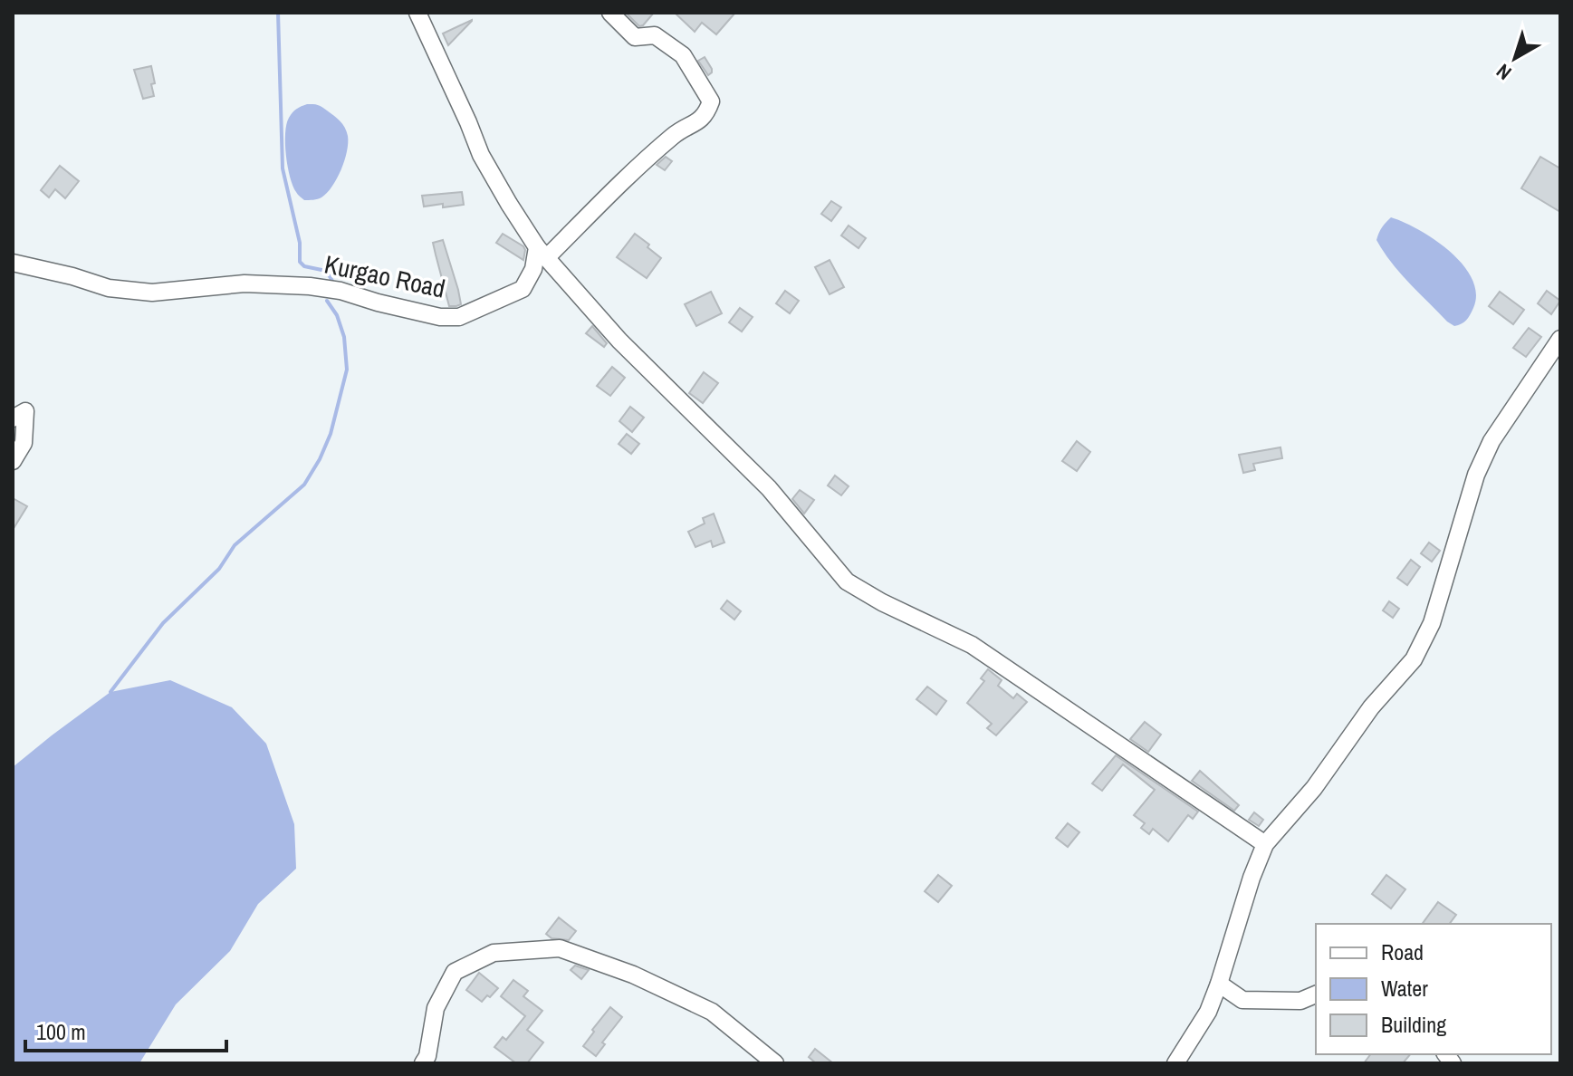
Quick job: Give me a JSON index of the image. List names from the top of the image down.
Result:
{
  "streets": {
    "street": ["Kurgao Road"]
  },
  "legend": ["Road", "Water", "Building"],
  "scale_bar": "100 m",
  "north": "bottom left"
}
